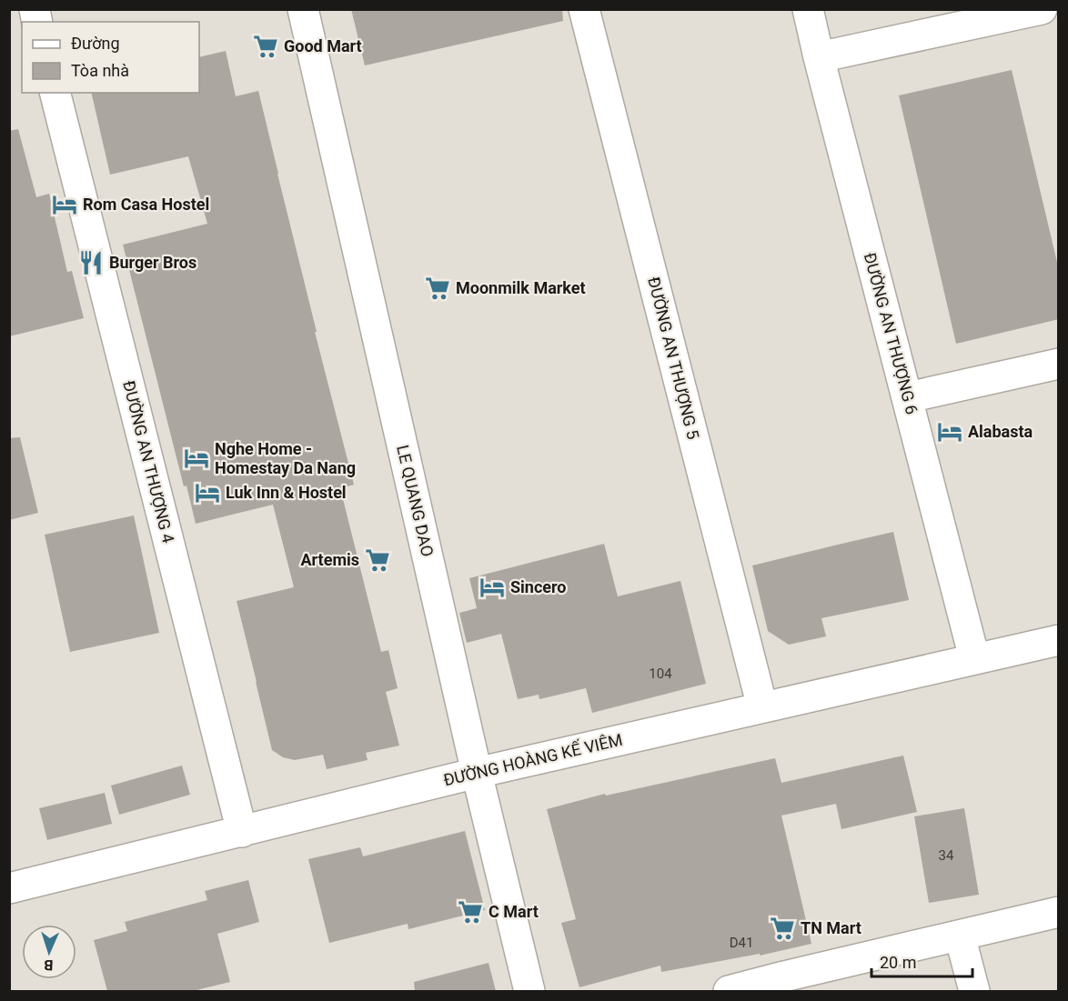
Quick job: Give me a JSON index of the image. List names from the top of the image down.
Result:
{
  "streets": {
    "street": [
      "ĐƯỜNG AN THƯỢNG 6",
      "ĐƯỜNG AN THƯỢNG 5",
      "ĐƯỜNG AN THƯỢNG 4",
      "LE QUANG DAO",
      "ĐƯỜNG HOÀNG KẾ VIÊM"
    ]
  },
  "crossings": [
    ["ĐƯỜNG AN THƯỢNG 6", "ĐƯỜNG HOÀNG KẾ VIÊM"],
    ["ĐƯỜNG AN THƯỢNG 5", "ĐƯỜNG HOÀNG KẾ VIÊM"],
    ["ĐƯỜNG AN THƯỢNG 4", "ĐƯỜNG HOÀNG KẾ VIÊM"],
    ["LE QUANG DAO", "ĐƯỜNG HOÀNG KẾ VIÊM"]
  ],
  "places": {
    "supermarket": [
      "Good Mart",
      "Moonmilk Market",
      "Artemis",
      "C Mart",
      "TN Mart"
    ],
    "hotel": [
      "Rom Casa Hostel",
      "Alabasta",
      "Nghe Home - Homestay Da Nang",
      "Luk Inn & Hostel",
      "Sincero"
    ],
    "restaurant": ["Burger Bros"]
  },
  "house_numbers": ["104", "34", "D41"],
  "legend": ["Đường", "Tòa nhà"],
  "scale_bar": "20 m",
  "north": "bottom"
}
